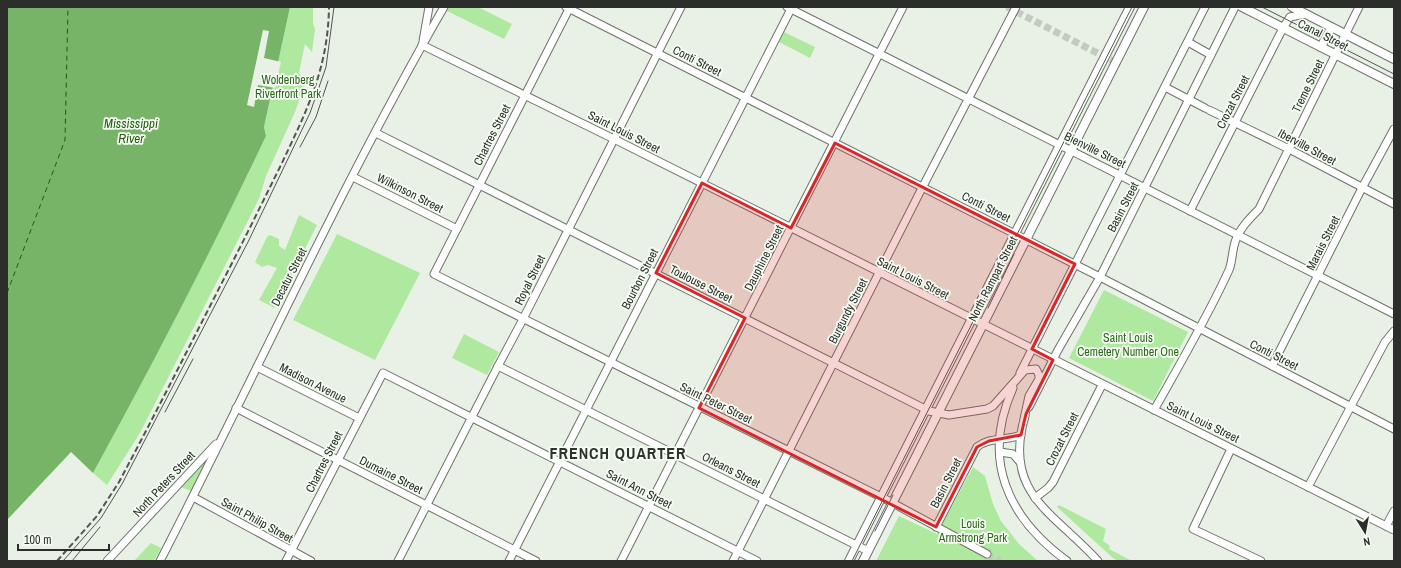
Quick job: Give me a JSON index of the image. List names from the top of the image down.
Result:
{
  "streets": {
    "main road": ["Canal Street", "North Rampart Street"],
    "street": [
      "Conti Street",
      "Treme Street",
      "Crozat Street",
      "Saint Louis Street",
      "Chartres Street",
      "Iberville Street",
      "Bienville Street",
      "Wilkinson Street",
      "Basin Street",
      "Marais Street",
      "Dauphine Street",
      "Decatur Street",
      "Bourbon Street",
      "Royal Street",
      "Toulouse Street",
      "Burgundy Street",
      "Madison Avenue",
      "Saint Peter Street",
      "Orleans Street",
      "Dumaine Street",
      "North Peters Street",
      "Saint Ann Street",
      "Saint Philip Street"
    ]
  },
  "crossings": [
    ["Canal Street", "Treme Street"],
    ["Canal Street", "Crozat Street"],
    ["Conti Street", "Chartres Street"],
    ["Conti Street", "Basin Street"],
    ["Conti Street", "Marais Street"],
    ["Conti Street", "Dauphine Street"],
    ["Conti Street", "Bourbon Street"],
    ["Conti Street", "North Rampart Street"],
    ["Conti Street", "Royal Street"],
    ["Conti Street", "Burgundy Street"],
    ["Treme Street", "Iberville Street"],
    ["Treme Street", "Bienville Street"],
    ["Crozat Street", "Saint Louis Street"],
    ["Crozat Street", "Iberville Street"],
    ["Crozat Street", "Bienville Street"],
    ["Saint Louis Street", "Chartres Street"],
    ["Saint Louis Street", "Basin Street"],
    ["Saint Louis Street", "Dauphine Street"],
    ["Saint Louis Street", "Decatur Street"],
    ["Saint Louis Street", "Bourbon Street"],
    ["Saint Louis Street", "North Rampart Street"],
    ["Saint Louis Street", "Royal Street"],
    ["Saint Louis Street", "Burgundy Street"],
    ["Chartres Street", "Wilkinson Street"],
    ["Chartres Street", "Toulouse Street"],
    ["Chartres Street", "Madison Avenue"],
    ["Chartres Street", "Saint Peter Street"],
    ["Chartres Street", "Dumaine Street"],
    ["Chartres Street", "Saint Ann Street"],
    ["Chartres Street", "Saint Philip Street"],
    ["Iberville Street", "Basin Street"],
    ["Iberville Street", "Marais Street"],
    ["Bienville Street", "Basin Street"],
    ["Bienville Street", "Marais Street"],
    ["Bienville Street", "Dauphine Street"],
    ["Bienville Street", "Bourbon Street"],
    ["Bienville Street", "North Rampart Street"],
    ["Bienville Street", "Burgundy Street"],
    ["Wilkinson Street", "Decatur Street"],
    ["Basin Street", "Toulouse Street"],
    ["Basin Street", "Saint Peter Street"],
    ["Dauphine Street", "Toulouse Street"],
    ["Dauphine Street", "Saint Peter Street"],
    ["Dauphine Street", "Orleans Street"],
    ["Dauphine Street", "Saint Ann Street"],
    ["Decatur Street", "Toulouse Street"],
    ["Decatur Street", "Madison Avenue"],
    ["Decatur Street", "Dumaine Street"],
    ["Decatur Street", "North Peters Street"],
    ["Decatur Street", "Saint Philip Street"],
    ["Bourbon Street", "Toulouse Street"],
    ["Bourbon Street", "Saint Peter Street"],
    ["Bourbon Street", "Orleans Street"],
    ["Bourbon Street", "Dumaine Street"],
    ["Bourbon Street", "Saint Ann Street"],
    ["North Rampart Street", "Toulouse Street"],
    ["North Rampart Street", "Saint Peter Street"],
    ["North Rampart Street", "Orleans Street"],
    ["Royal Street", "Toulouse Street"],
    ["Royal Street", "Saint Peter Street"],
    ["Royal Street", "Orleans Street"],
    ["Royal Street", "Dumaine Street"],
    ["Royal Street", "Saint Ann Street"],
    ["Toulouse Street", "Burgundy Street"],
    ["Burgundy Street", "Saint Peter Street"],
    ["Burgundy Street", "Orleans Street"],
    ["Burgundy Street", "Saint Ann Street"]
  ],
  "districts": ["FRENCH QUARTER"],
  "water": ["Mississippi River"],
  "parks": ["Woldenberg Riverfront Park", "Saint Louis Cemetery Number One", "Louis Armstrong Park"],
  "scale_bar": "100 m",
  "north": "bottom"
}
